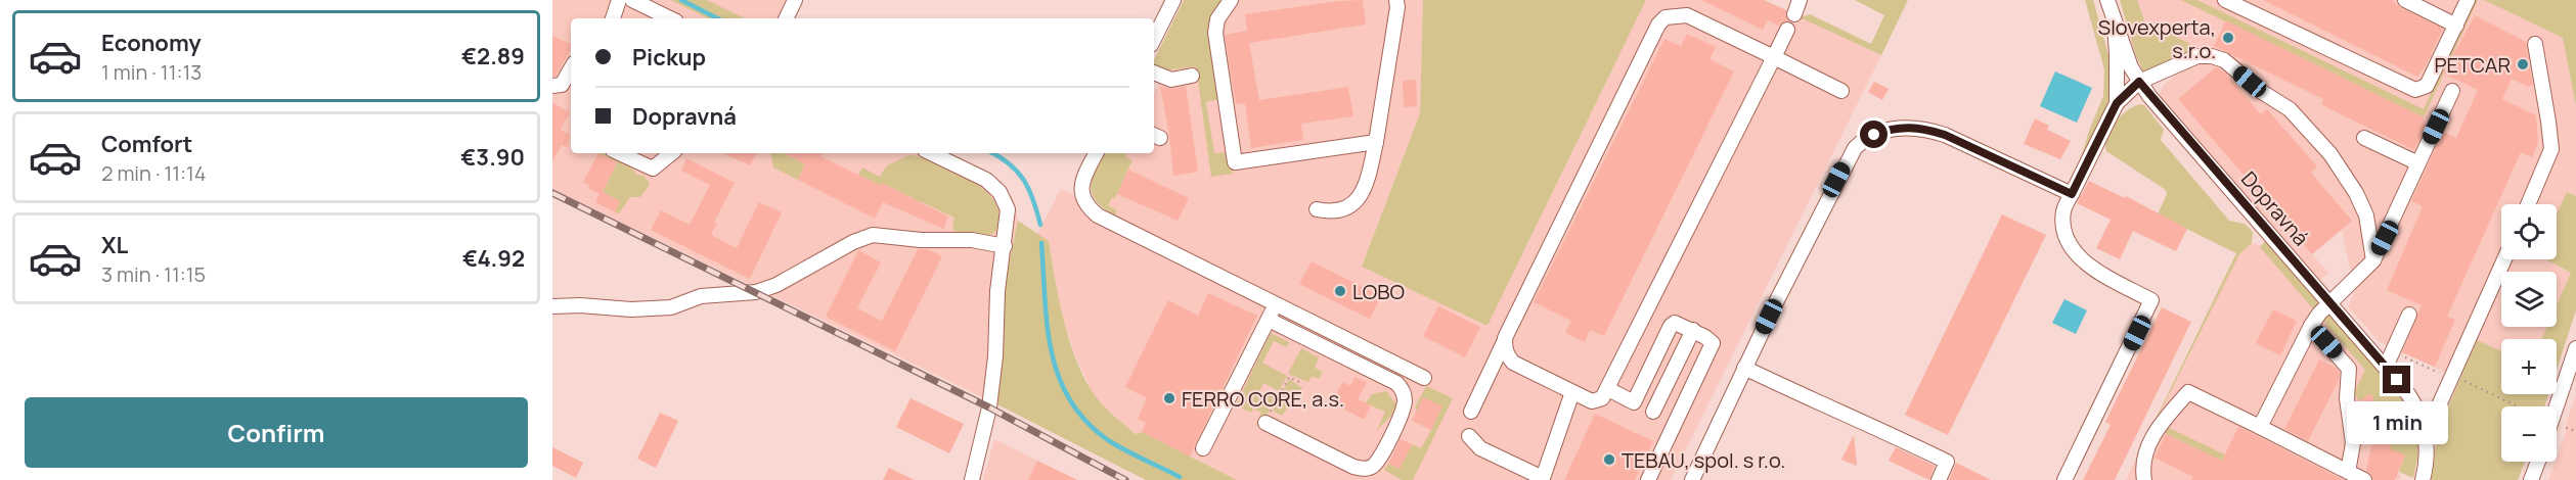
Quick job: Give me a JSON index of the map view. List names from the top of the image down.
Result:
{
  "streets": {
    "street": ["Dopravná"]
  },
  "places": [
    "Slovexperta, s.r.o.",
    "PETCAR",
    "LOBO",
    "FERRO CORE, a.s.",
    "TEBAU, spol. s r.o."
  ],
  "page": {
    "list": [
      {
        "name": "Economy",
        "note": "1 min · 11:13",
        "value": "€2.89"
      },
      {
        "name": "Comfort",
        "note": "2 min · 11:14",
        "value": "€3.90"
      },
      {
        "name": "XL",
        "note": "3 min · 11:15",
        "value": "€4.92"
      }
    ],
    "banner": ["Pickup", "Dopravná"],
    "map_buttons": ["+", "−"],
    "buttons": "Confirm",
    "bubble": "1 min"
  }
}
